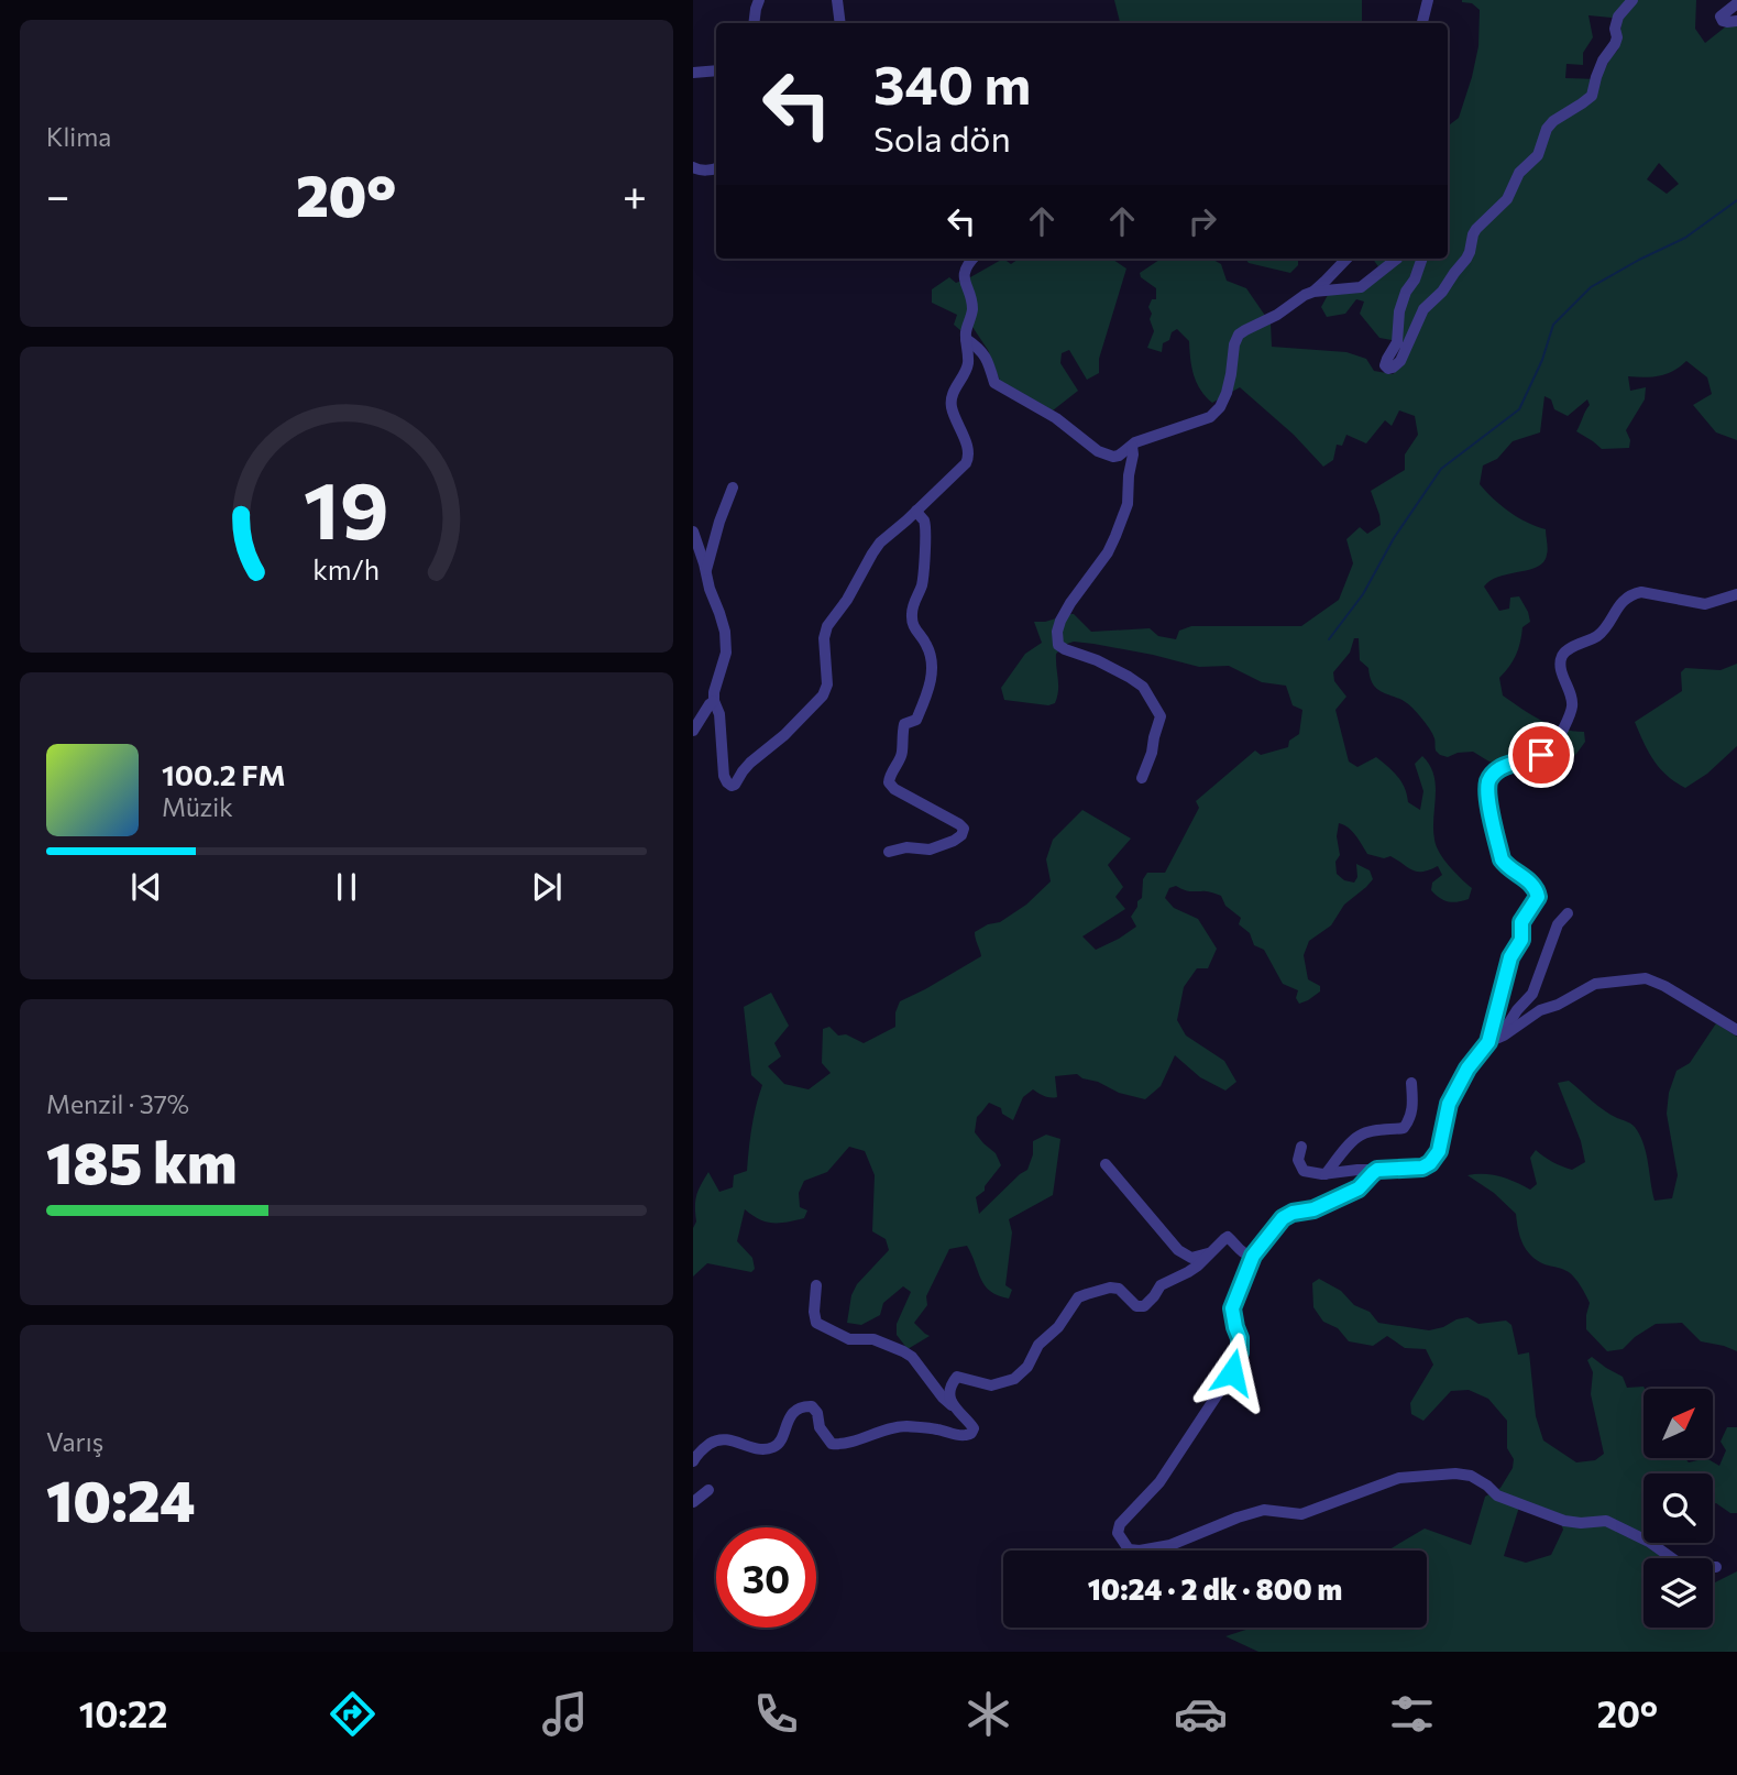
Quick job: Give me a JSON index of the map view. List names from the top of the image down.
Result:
{
  "north": "top right",
  "page": {
    "tile": [
      "Klima",
      ["Menzil · 37%", "185 km"],
      ["Varış", "10:24"]
    ],
    "turn": ["340 m", "Sola dön"],
    "heat": ["−", "20°", "+"],
    "song": ["100.2 FM", "Müzik"],
    "limit": "30",
    "trip": "10:24 · 2 dk · 800 m",
    "tabs": ["10:22", "20°"],
    "gauge": ["19", "km/h"]
  }
}
